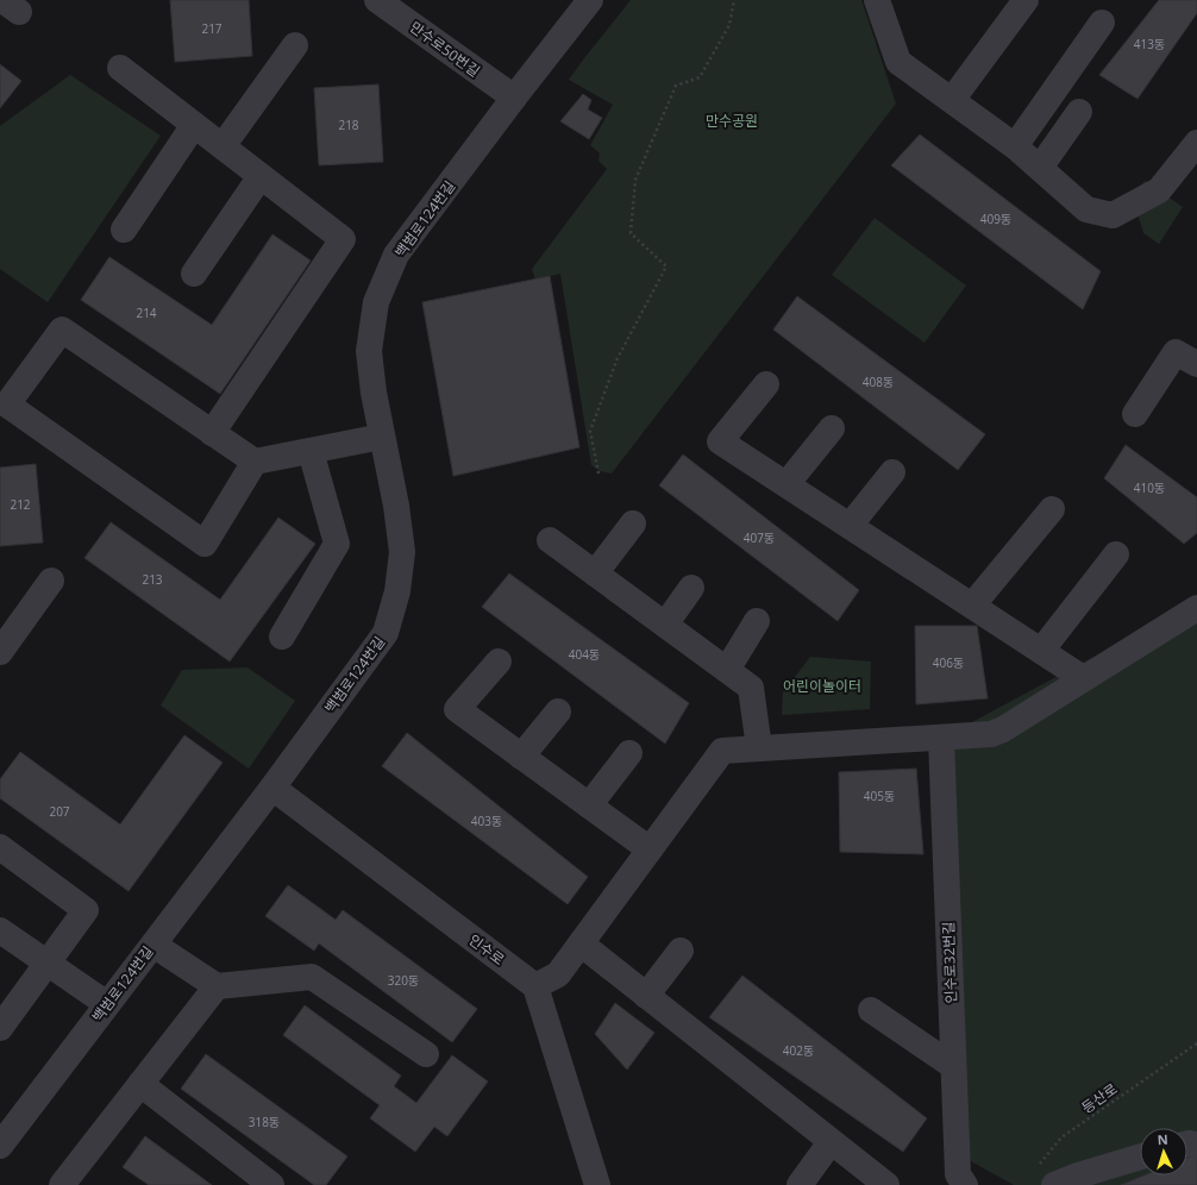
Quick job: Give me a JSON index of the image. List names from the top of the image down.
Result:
{
  "streets": {
    "street": [
      "만수로50번길",
      "백범로124번길",
      "인수로",
      "인수로32번길"
    ],
    "path": ["등산로"]
  },
  "crossings": [
    ["만수로50번길", "백범로124번길"],
    ["백범로124번길", "인수로"]
  ],
  "parks": ["만수공원", "어린이놀이터"],
  "house_numbers": [
    "217",
    "413동",
    "218",
    "409동",
    "214",
    "408동",
    "410동",
    "212",
    "407동",
    "213",
    "404동",
    "406동",
    "405동",
    "207",
    "403동",
    "320동",
    "402동",
    "318동"
  ],
  "north": "top"
}
